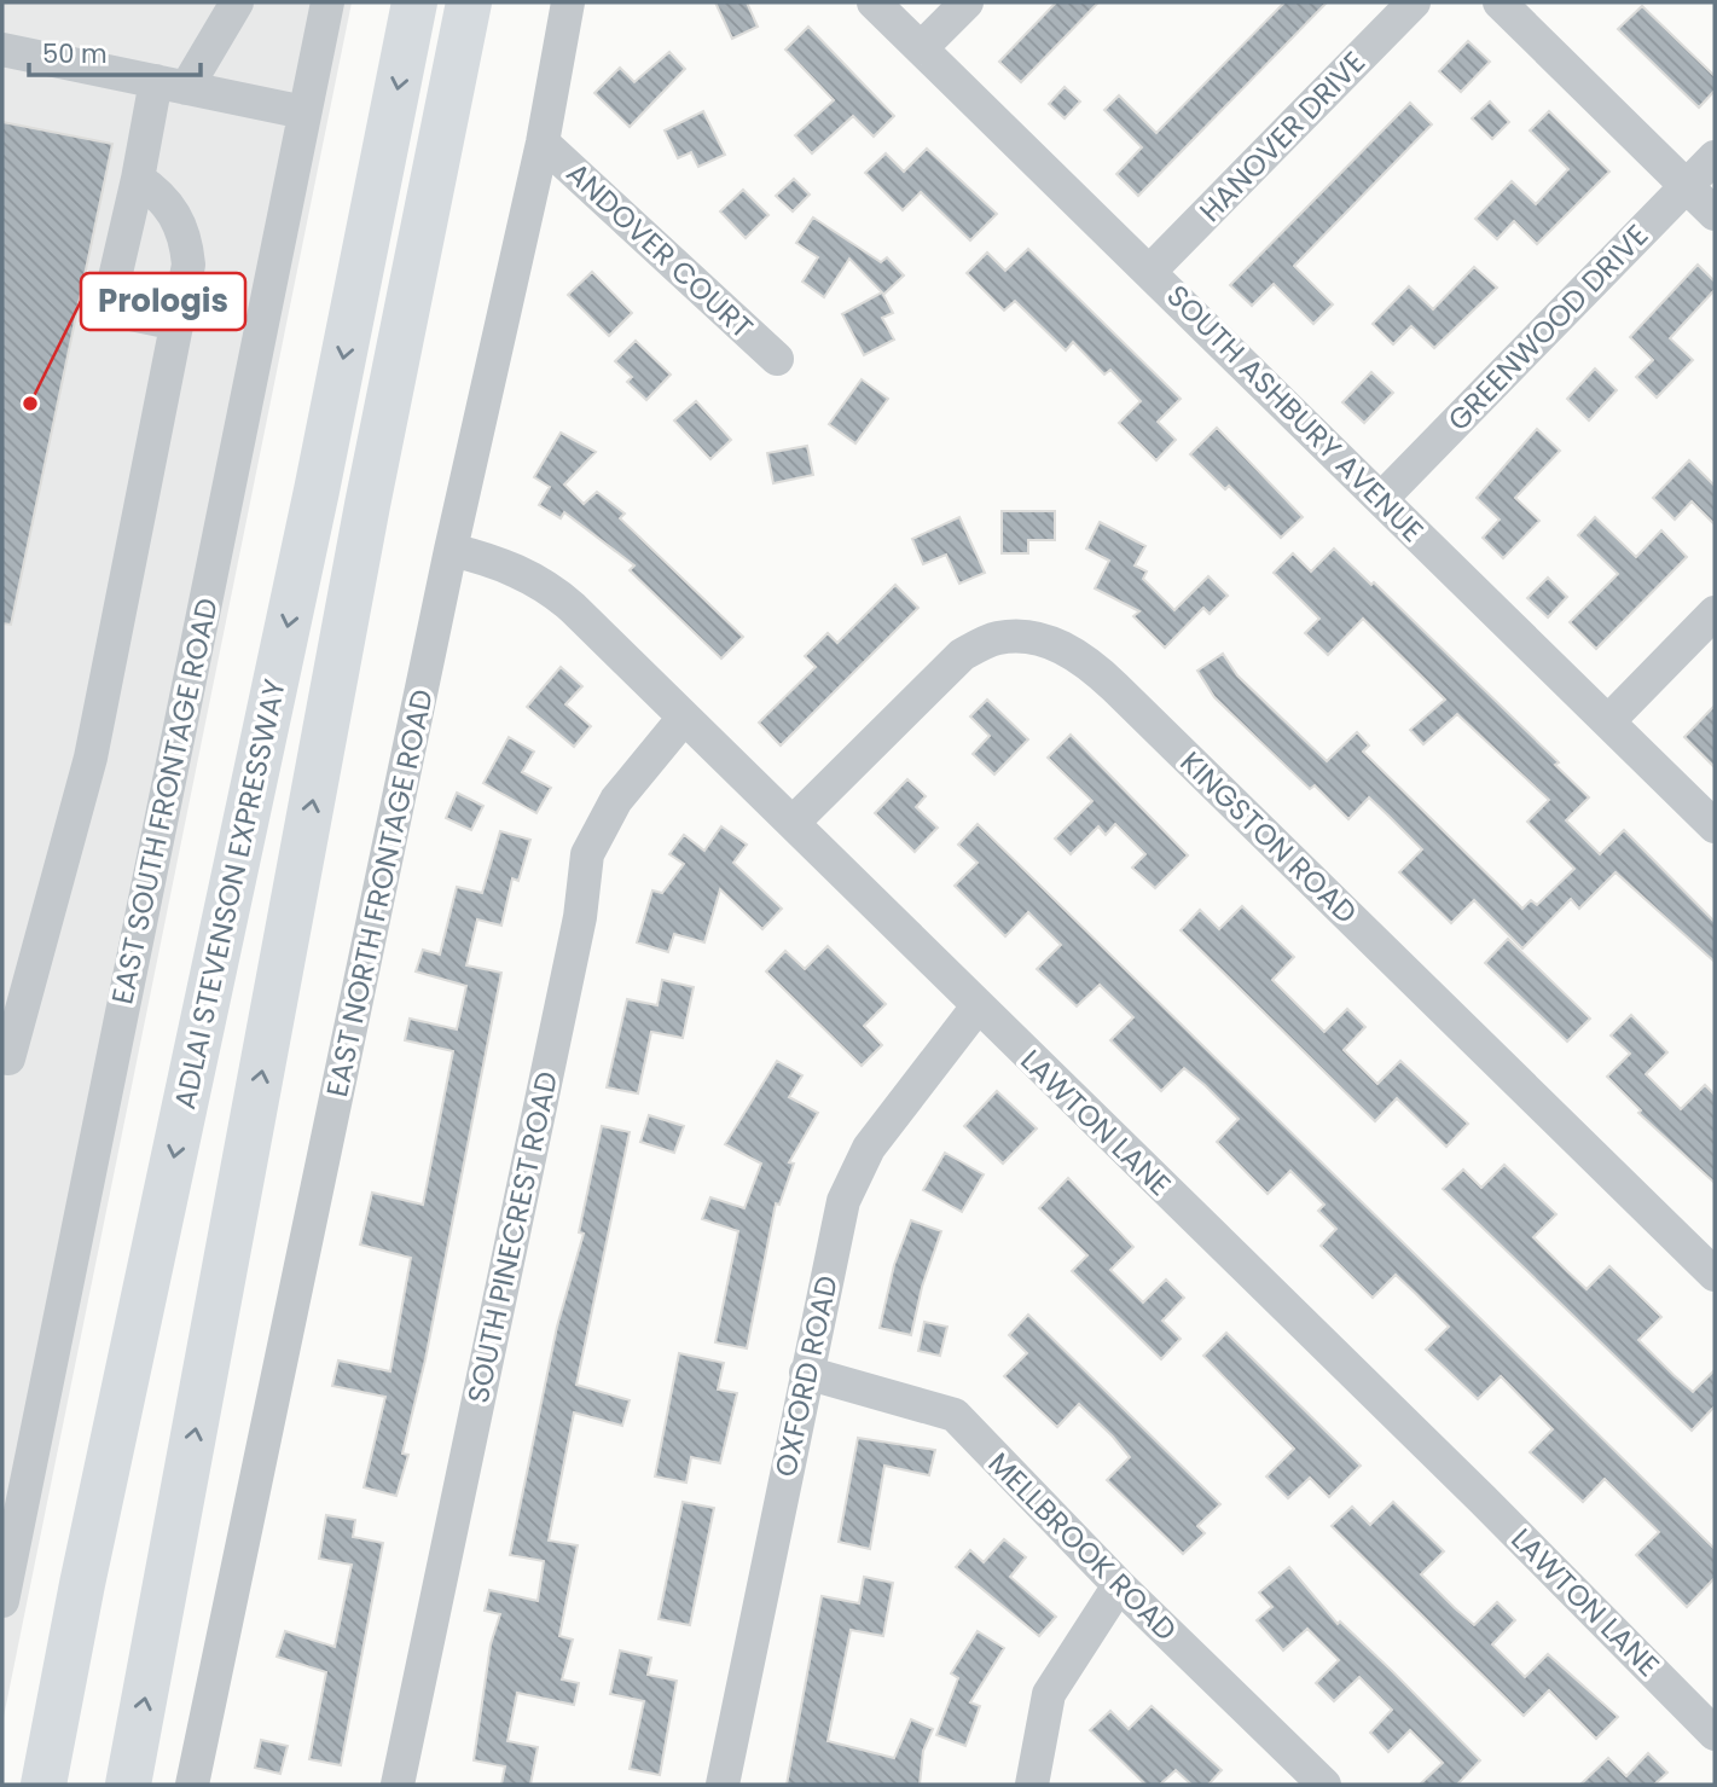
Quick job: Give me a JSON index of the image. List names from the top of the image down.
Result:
{
  "streets": {
    "highway": ["ADLAI STEVENSON EXPRESSWAY"],
    "street": [
      "HANOVER DRIVE",
      "ANDOVER COURT",
      "GREENWOOD DRIVE",
      "SOUTH ASHBURY AVENUE",
      "EAST SOUTH FRONTAGE ROAD",
      "KINGSTON ROAD",
      "EAST NORTH FRONTAGE ROAD",
      "LAWTON LANE",
      "SOUTH PINECREST ROAD",
      "OXFORD ROAD",
      "MELLBROOK ROAD"
    ]
  },
  "crossings": [
    ["HANOVER DRIVE", "SOUTH ASHBURY AVENUE"],
    ["ANDOVER COURT", "EAST NORTH FRONTAGE ROAD"],
    ["GREENWOOD DRIVE", "SOUTH ASHBURY AVENUE"],
    ["KINGSTON ROAD", "LAWTON LANE"],
    ["EAST NORTH FRONTAGE ROAD", "LAWTON LANE"],
    ["LAWTON LANE", "SOUTH PINECREST ROAD"],
    ["LAWTON LANE", "OXFORD ROAD"],
    ["OXFORD ROAD", "MELLBROOK ROAD"]
  ],
  "places": ["Prologis"],
  "scale_bar": "50 m"
}
